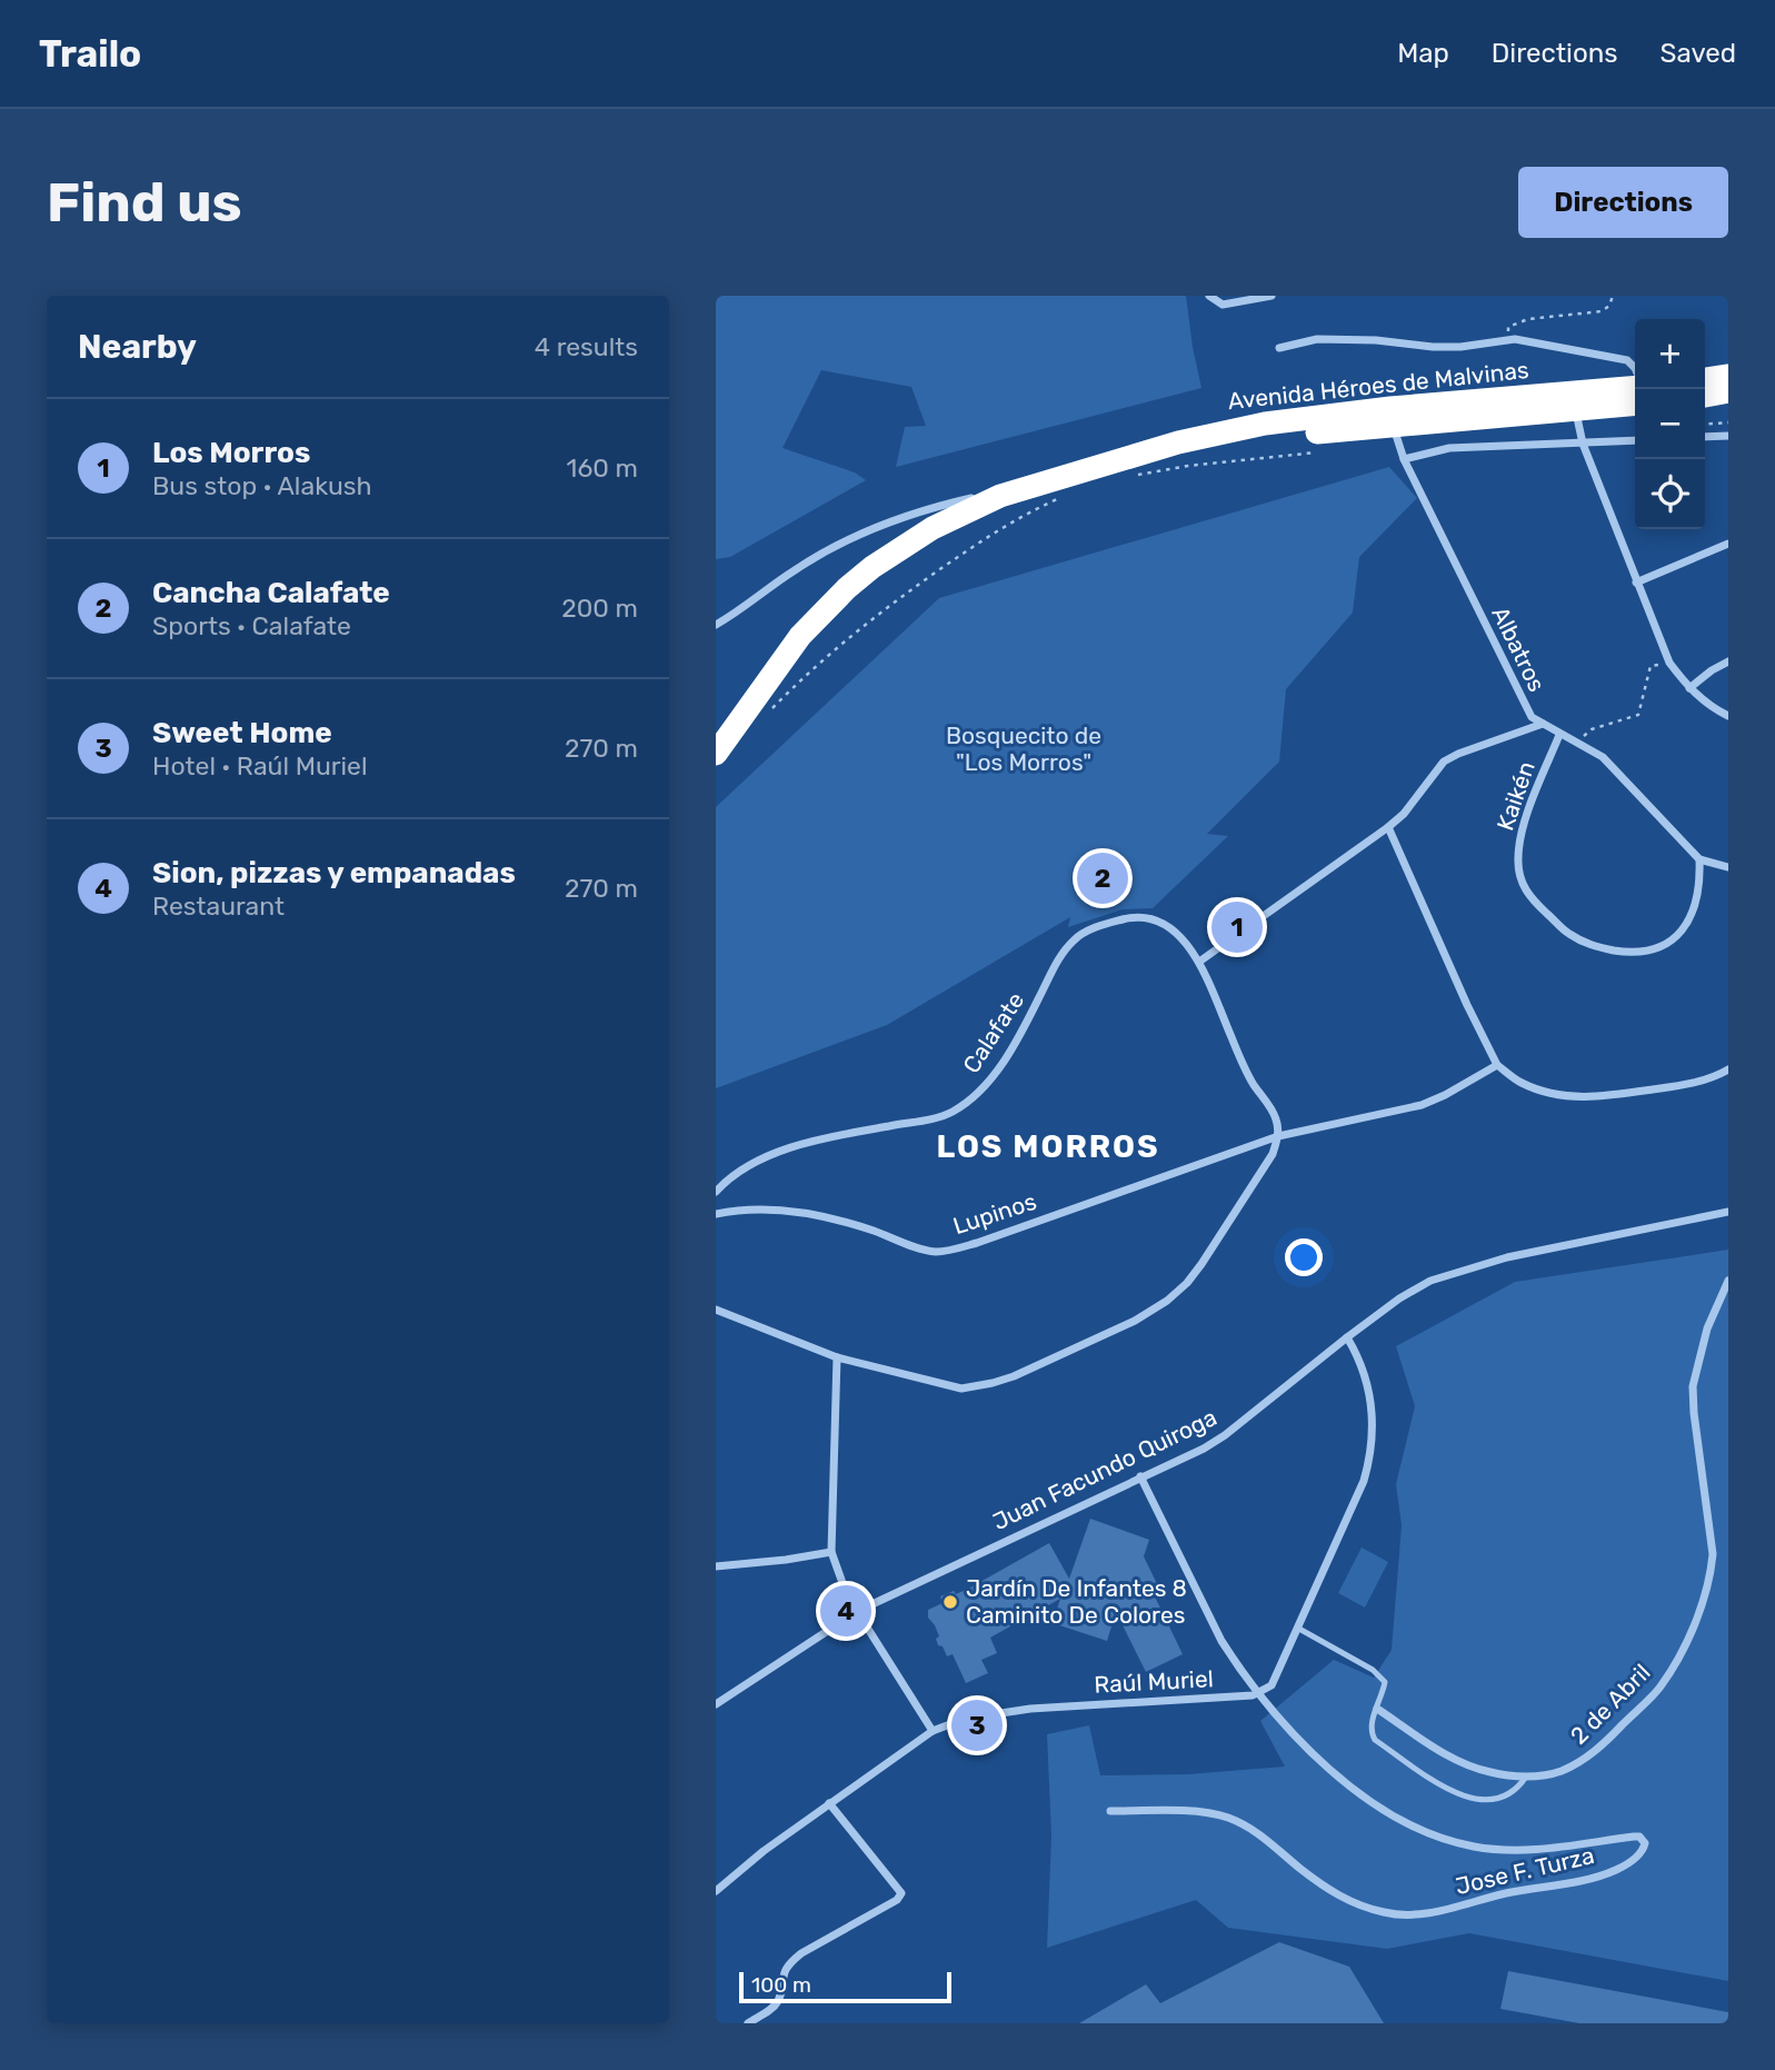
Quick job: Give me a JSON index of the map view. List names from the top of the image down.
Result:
{
  "streets": {
    "highway": ["Avenida Héroes de Malvinas"],
    "street": [
      "Albatros",
      "Kaikén",
      "Calafate",
      "Lupinos",
      "Juan Facundo Quiroga",
      "Raúl Muriel",
      "2 de Abril",
      "Jose F. Turza"
    ]
  },
  "crossings": [
    ["Avenida Héroes de Malvinas", "Albatros"],
    ["Albatros", "Kaikén"],
    ["Juan Facundo Quiroga", "Jose F. Turza"],
    ["Raúl Muriel", "Jose F. Turza"]
  ],
  "districts": ["LOS MORROS"],
  "parks": ["Bosquecito de \"Los Morros\""],
  "places": ["Jardín De Infantes 8 Caminito De Colores"],
  "scale_bar": "100 m",
  "page": {
    "header": "Trailo",
    "nav": ["Map", "Directions", "Saved"],
    "buttons": "Directions",
    "title": "Find us",
    "heading": ["Nearby", "4 results"],
    "map_buttons": ["+", "−"],
    "list": [
      {
        "mark": "1",
        "name": "Los Morros",
        "note": "Bus stop · Alakush",
        "value": "160 m"
      },
      {
        "mark": "2",
        "name": "Cancha Calafate",
        "note": "Sports · Calafate",
        "value": "200 m"
      },
      {
        "mark": "3",
        "name": "Sweet Home",
        "note": "Hotel · Raúl Muriel",
        "value": "270 m"
      },
      {
        "mark": "4",
        "name": "Sion, pizzas y empanadas",
        "note": "Restaurant",
        "value": "270 m"
      }
    ],
    "pins": [
      "2",
      "1",
      "4",
      "3"
    ],
    "scale": "100 m"
  }
}
